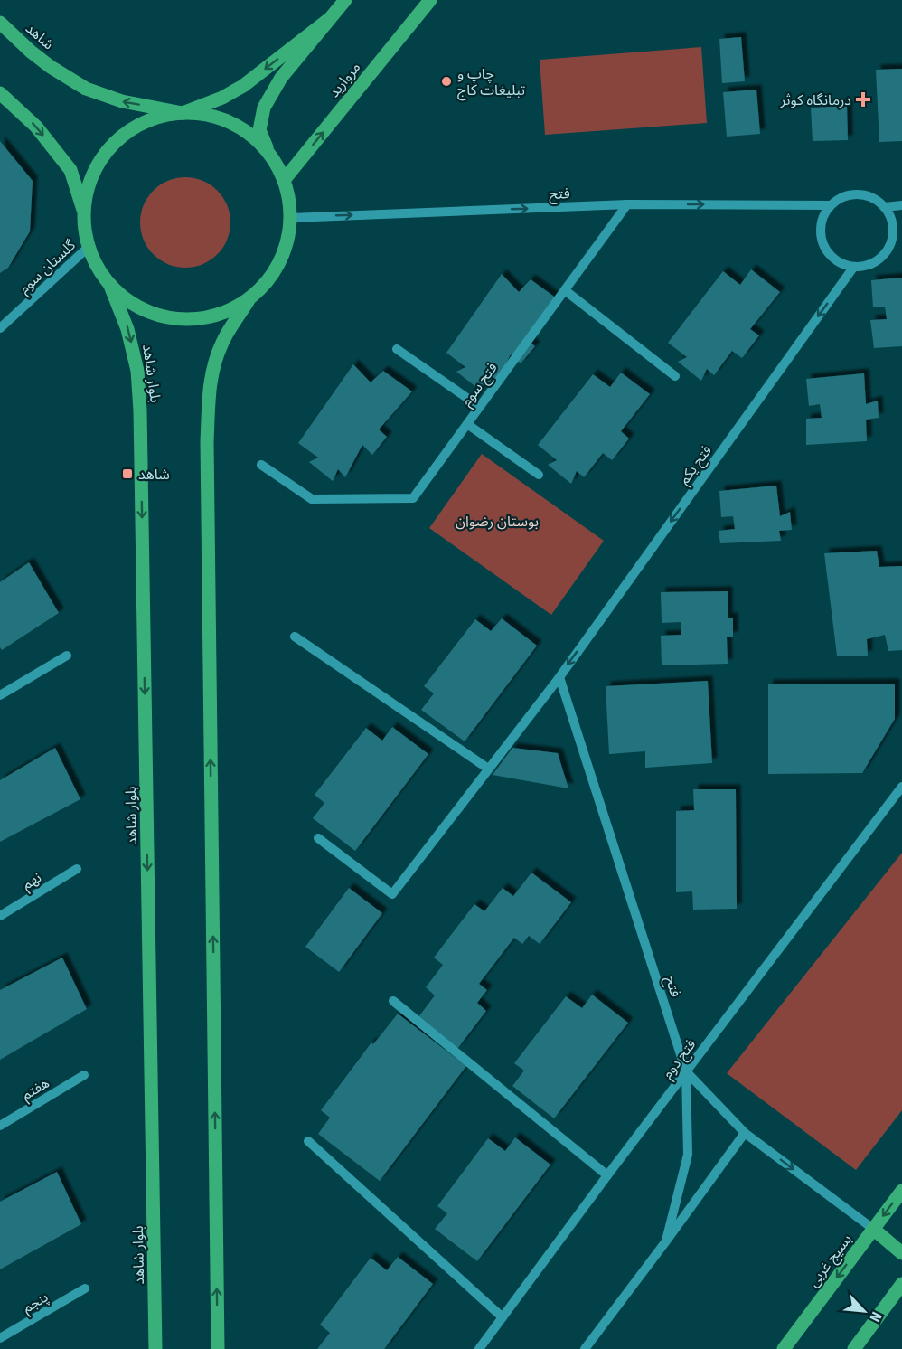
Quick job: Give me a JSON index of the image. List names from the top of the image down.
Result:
{
  "streets": {
    "main road": [
      "شاهد",
      "مروارید",
      "بلوار شاهد",
      "بسیج غربی"
    ],
    "street": [
      "فتح",
      "گلستان سوم",
      "فتح سوم",
      "فتح یکم",
      "نهم",
      "فتح دوم",
      "هفتم",
      "پنجم"
    ]
  },
  "crossings": [
    ["فتح", "فتح سوم"],
    ["فتح", "فتح یکم"],
    ["فتح", "فتح دوم"],
    ["فتح", "بسیج غربی"]
  ],
  "one_way": ["شاهد", "فتح", "فتح یکم"],
  "parks": ["بوستان رضوان"],
  "places": {
    "other": ["چاپ و تبلیغات کاج"],
    "health": ["درمانگاه کوثر"],
    "transit": ["شاهد"]
  },
  "north": "bottom right"
}
